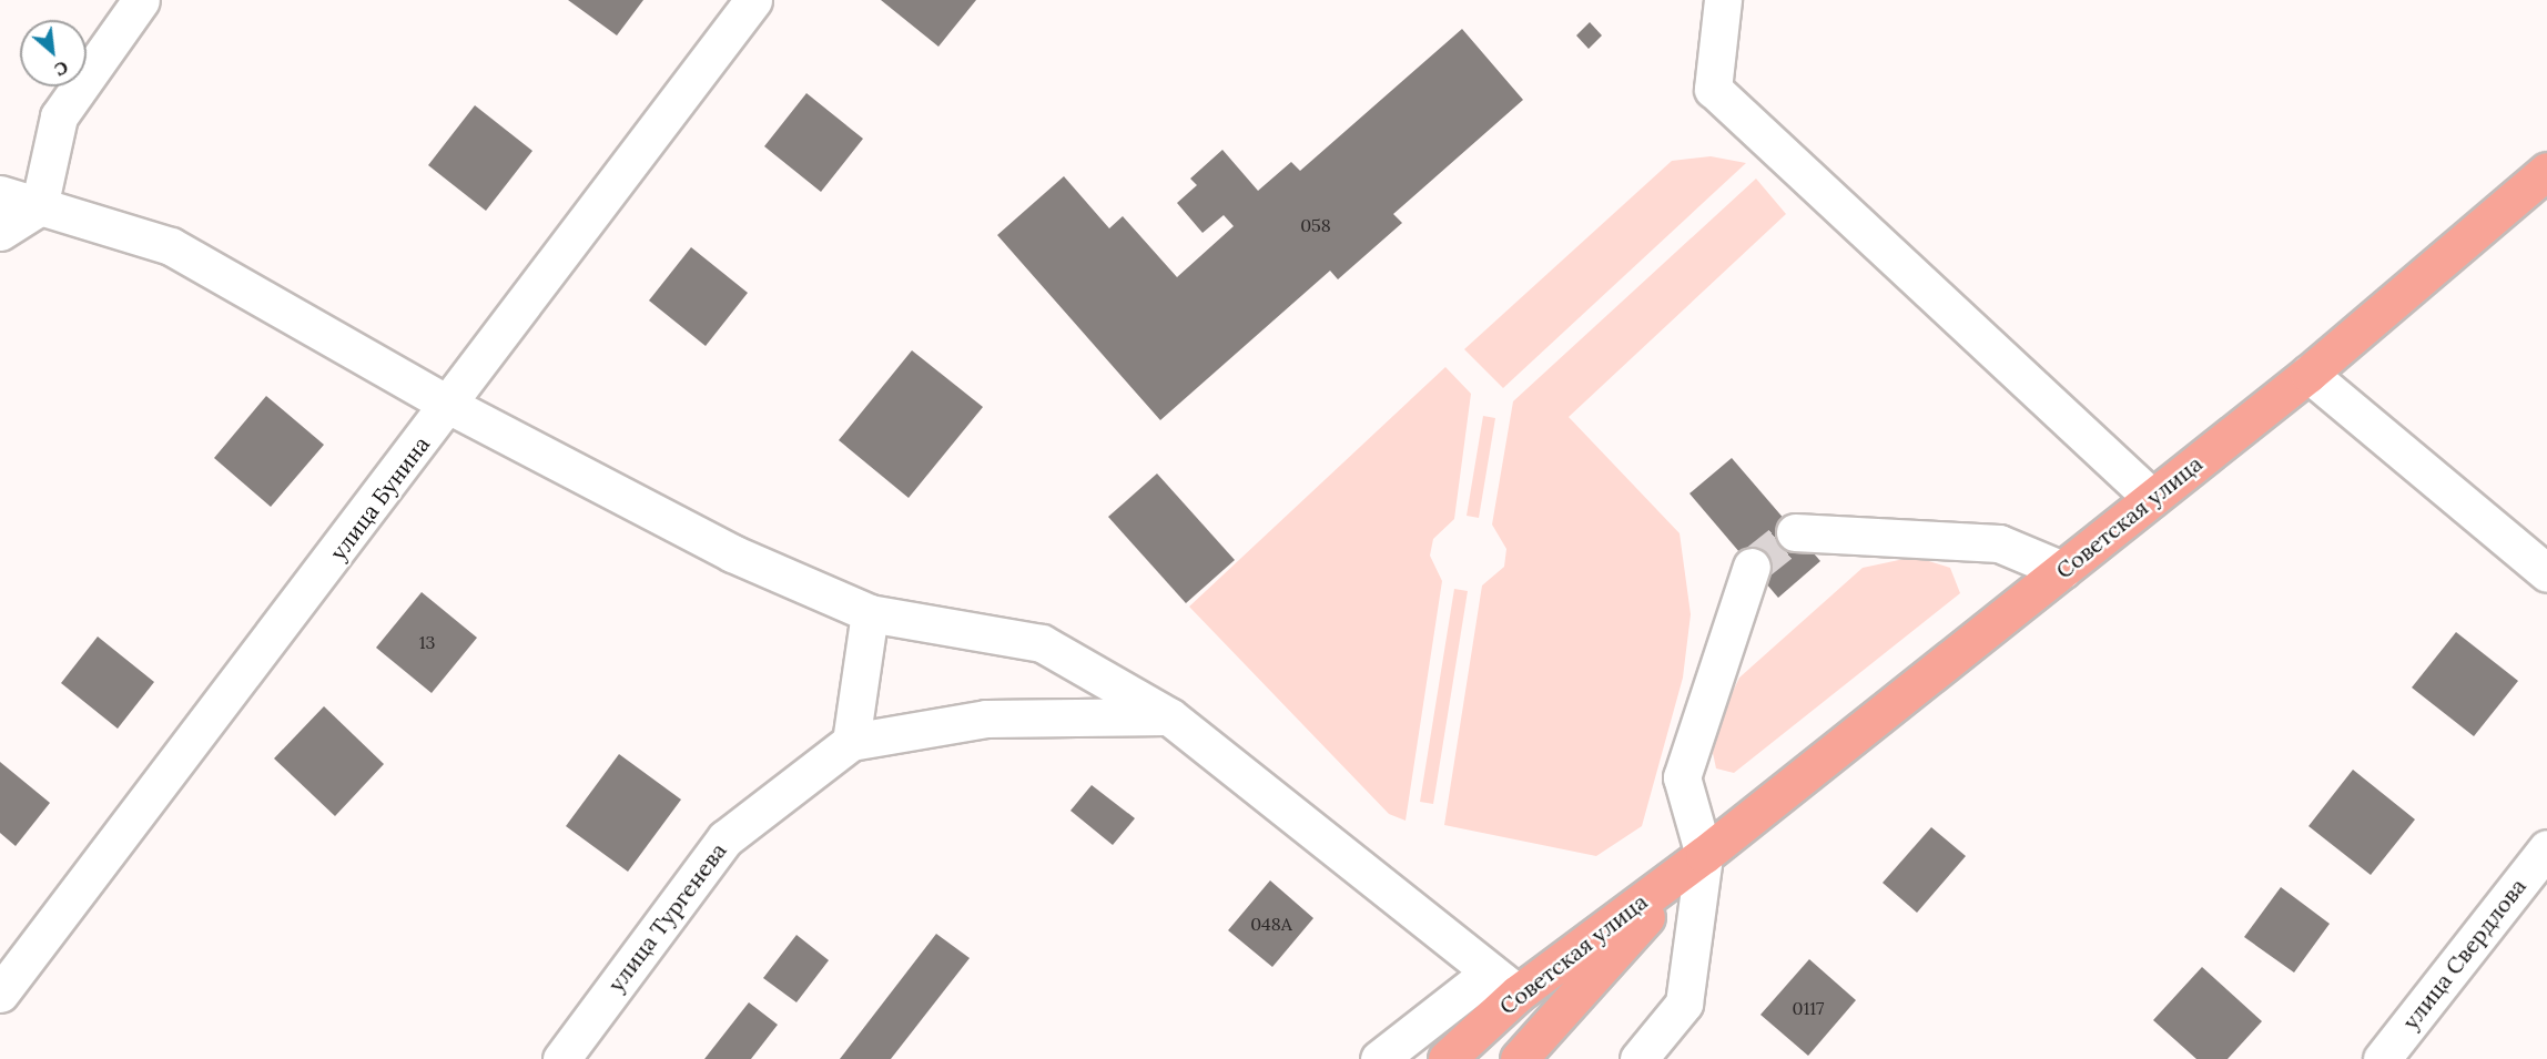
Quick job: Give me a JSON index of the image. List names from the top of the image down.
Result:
{
  "streets": {
    "main road": ["Советская улица"],
    "street": ["улица Бунина", "улица Тургенева", "улица Свердлова"]
  },
  "house_numbers": [
    "058",
    "13",
    "048А",
    "0117"
  ],
  "north": "bottom right"
}
